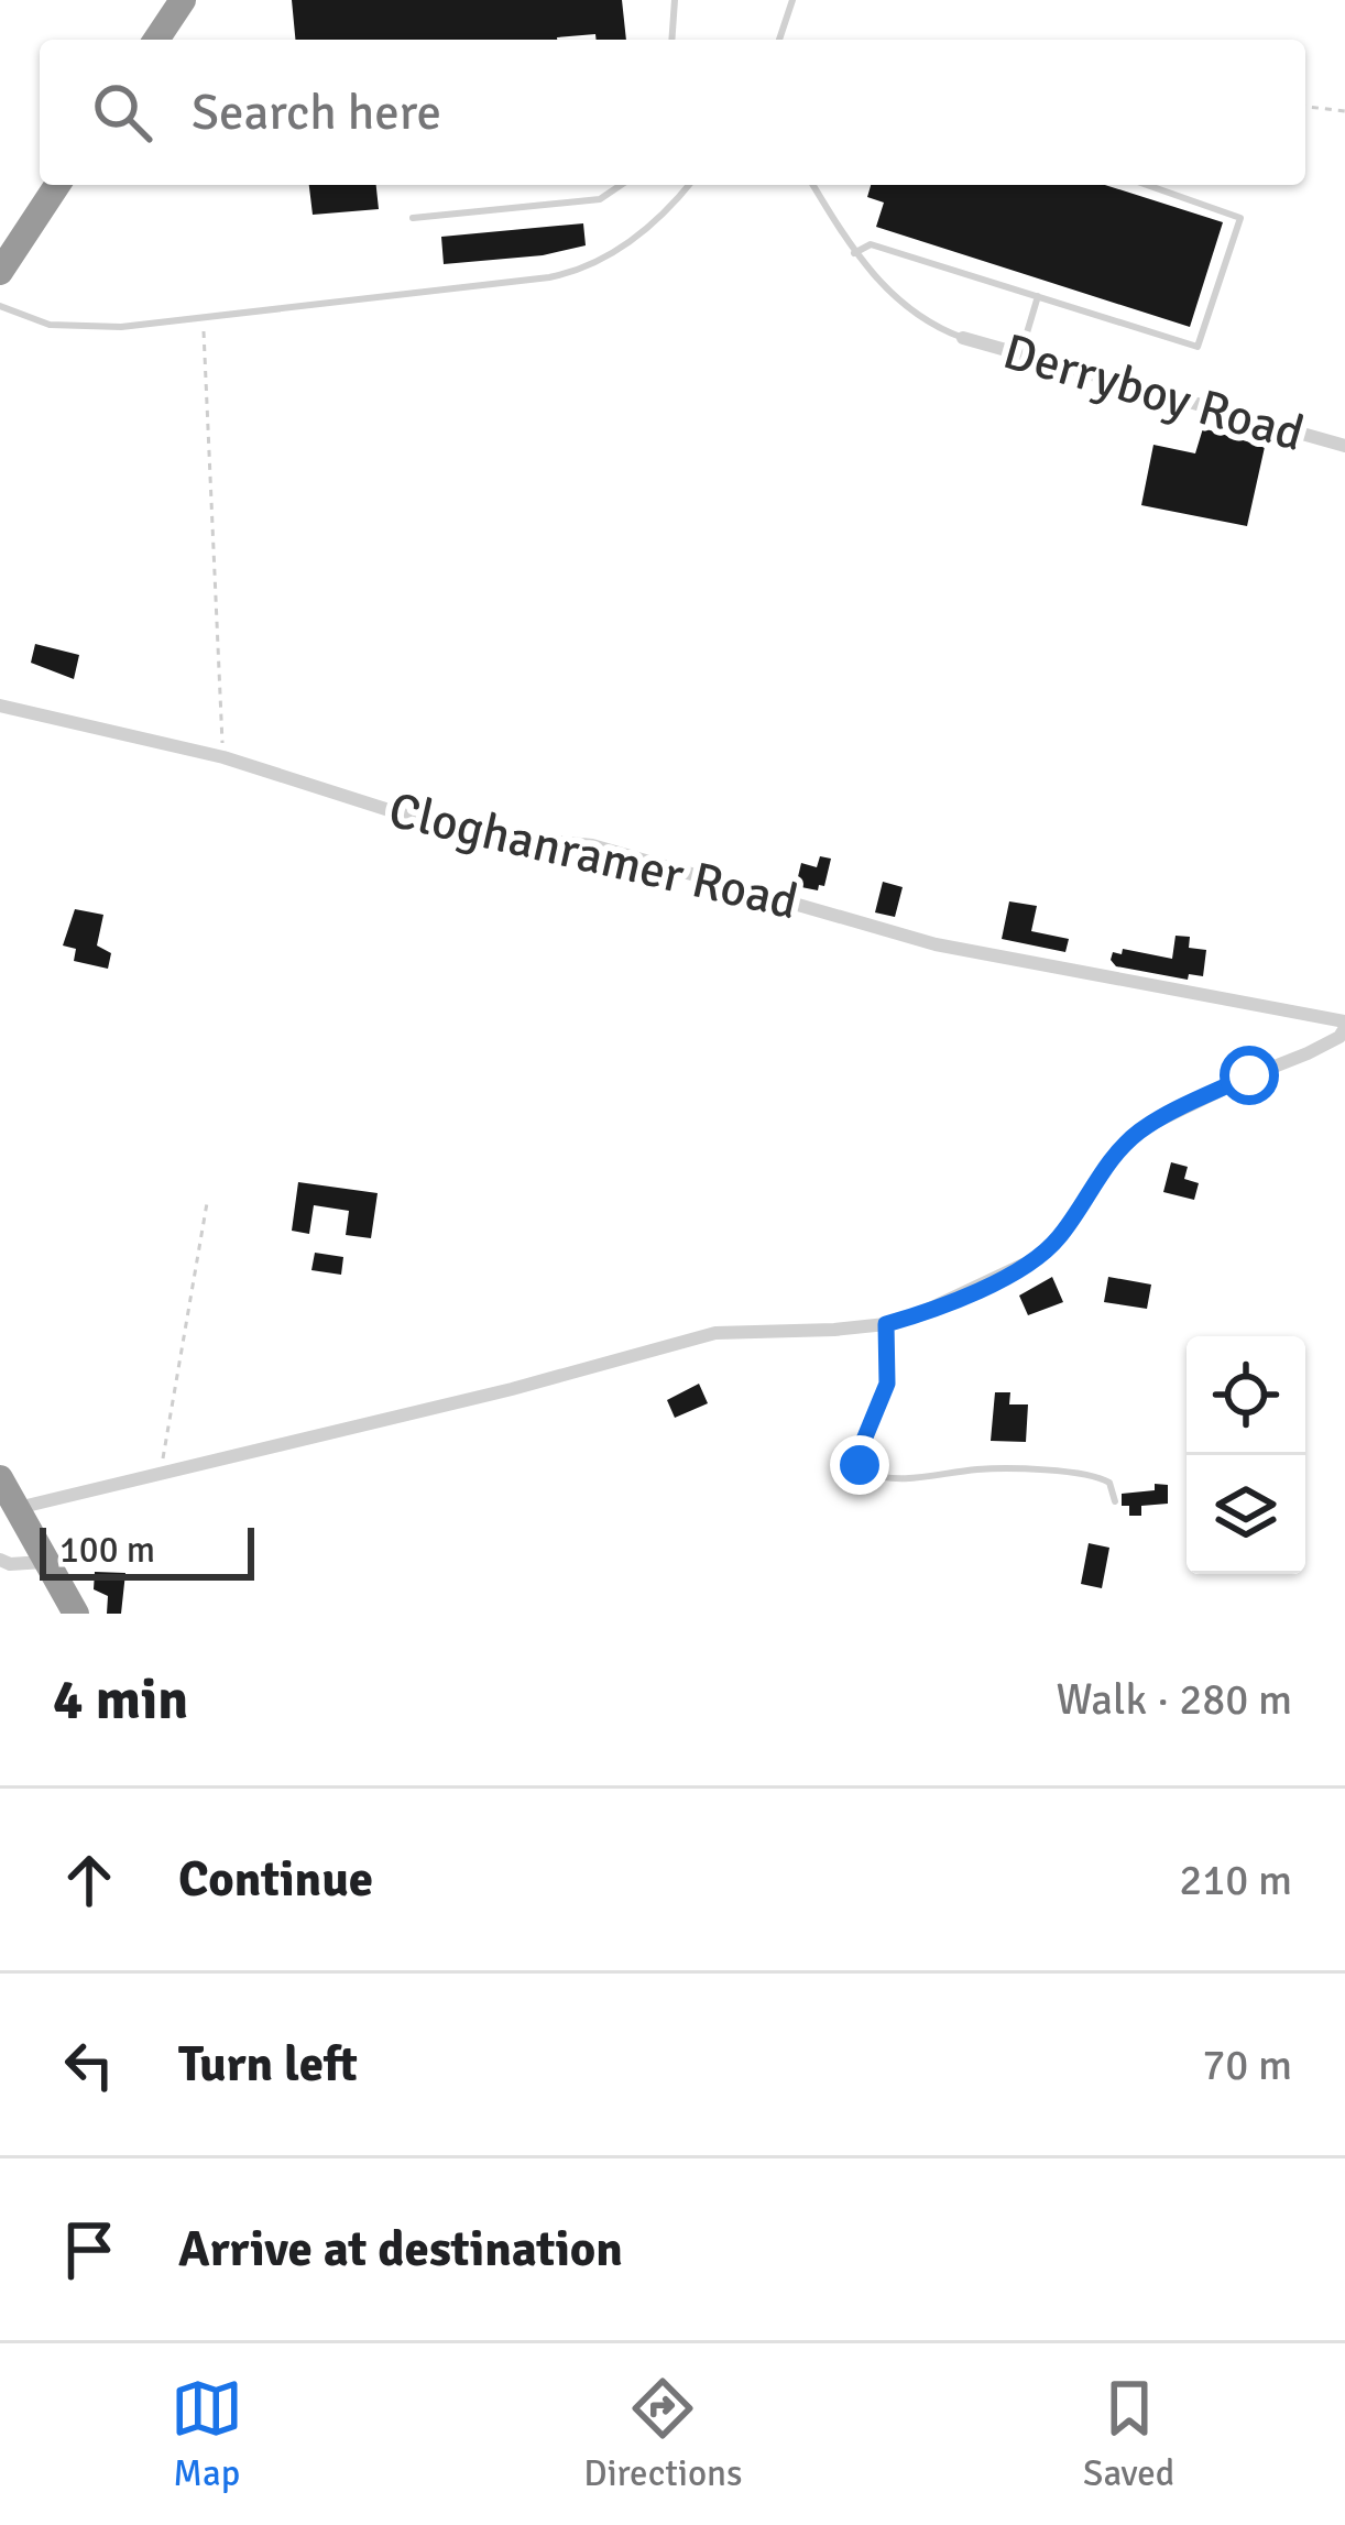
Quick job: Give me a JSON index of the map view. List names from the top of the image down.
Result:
{
  "streets": {
    "street": ["Derryboy Road", "Cloghanramer Road"]
  },
  "scale_bar": "100 m",
  "page": {
    "search": "Search here",
    "scale": "100 m",
    "heading": ["4 min", "Walk · 280 m"],
    "list": [
      ["Continue", "210 m"],
      ["Turn left", "70 m"],
      "Arrive at destination"
    ],
    "nav": ["Map", "Directions", "Saved"]
  }
}
